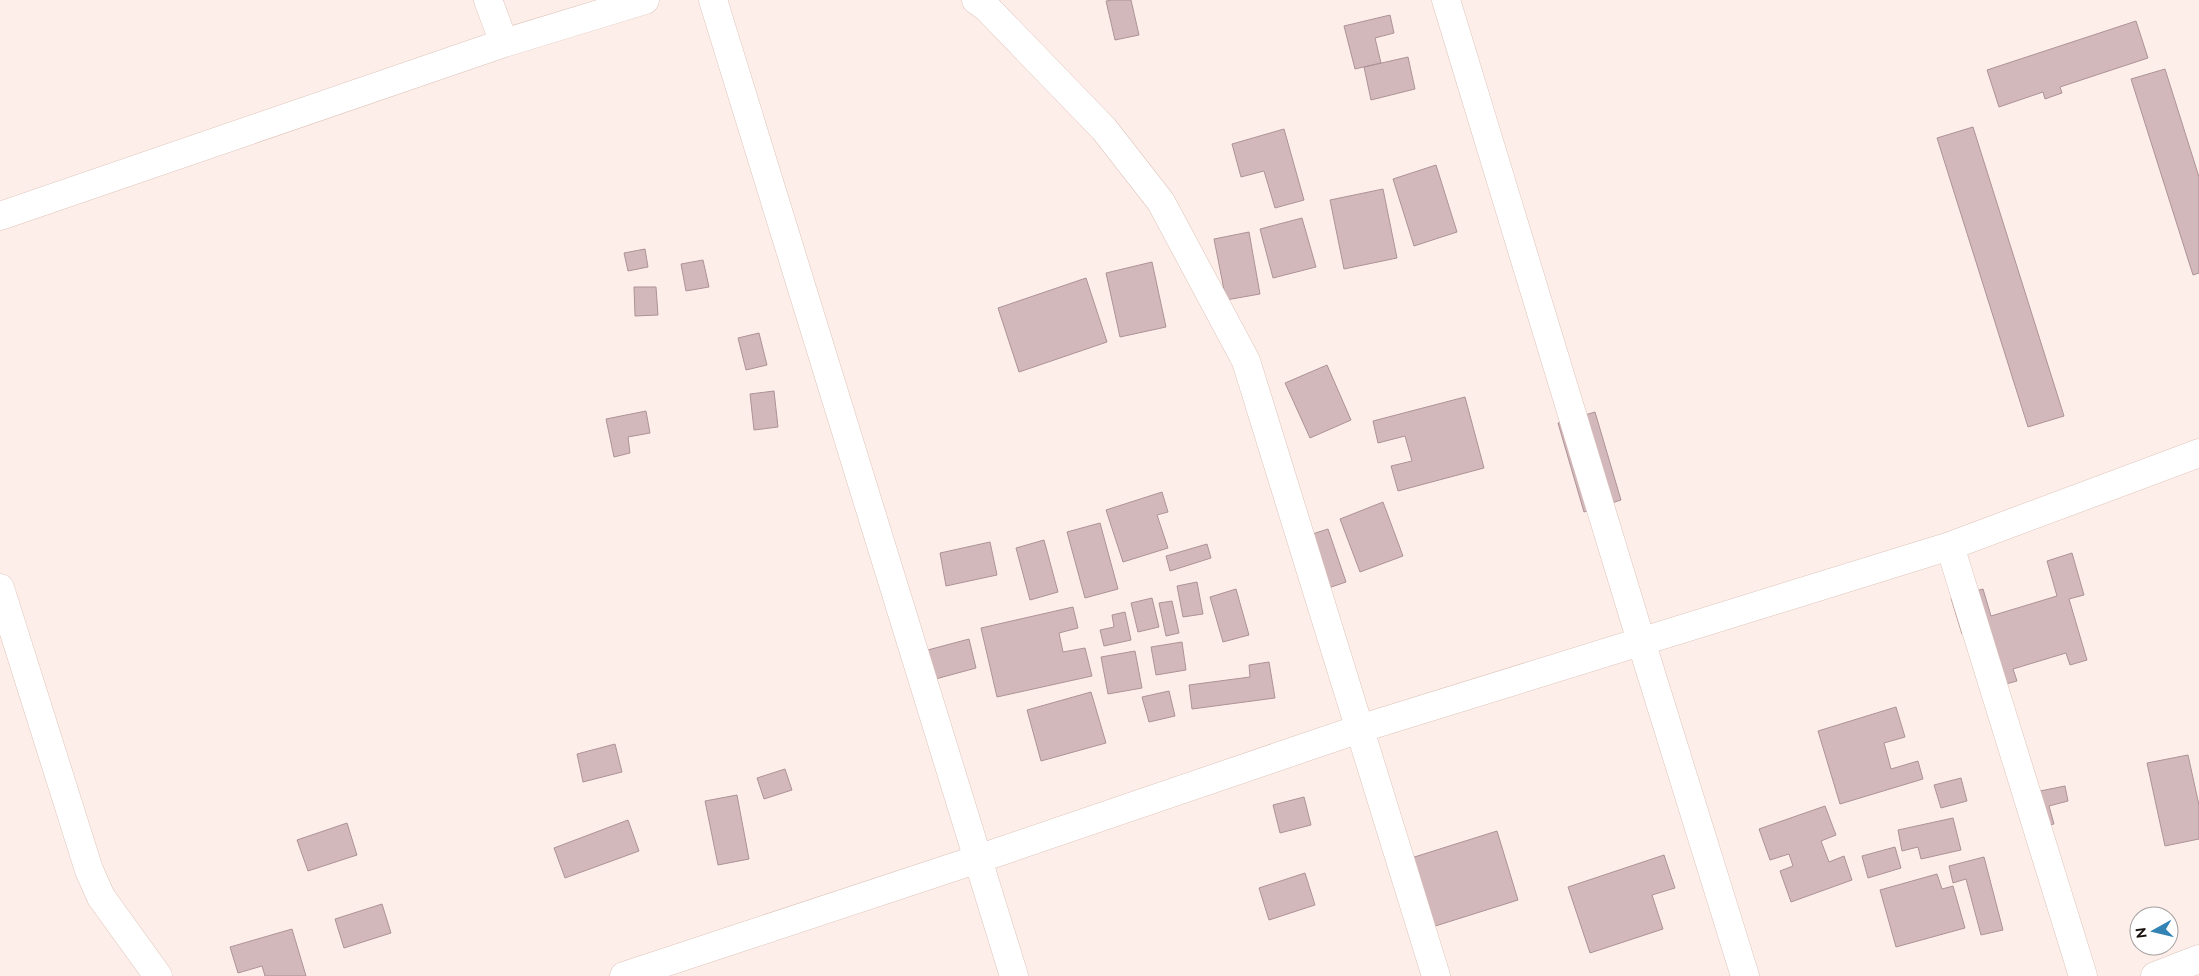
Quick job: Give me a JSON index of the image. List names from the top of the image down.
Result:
{
  "north": "left"
}
